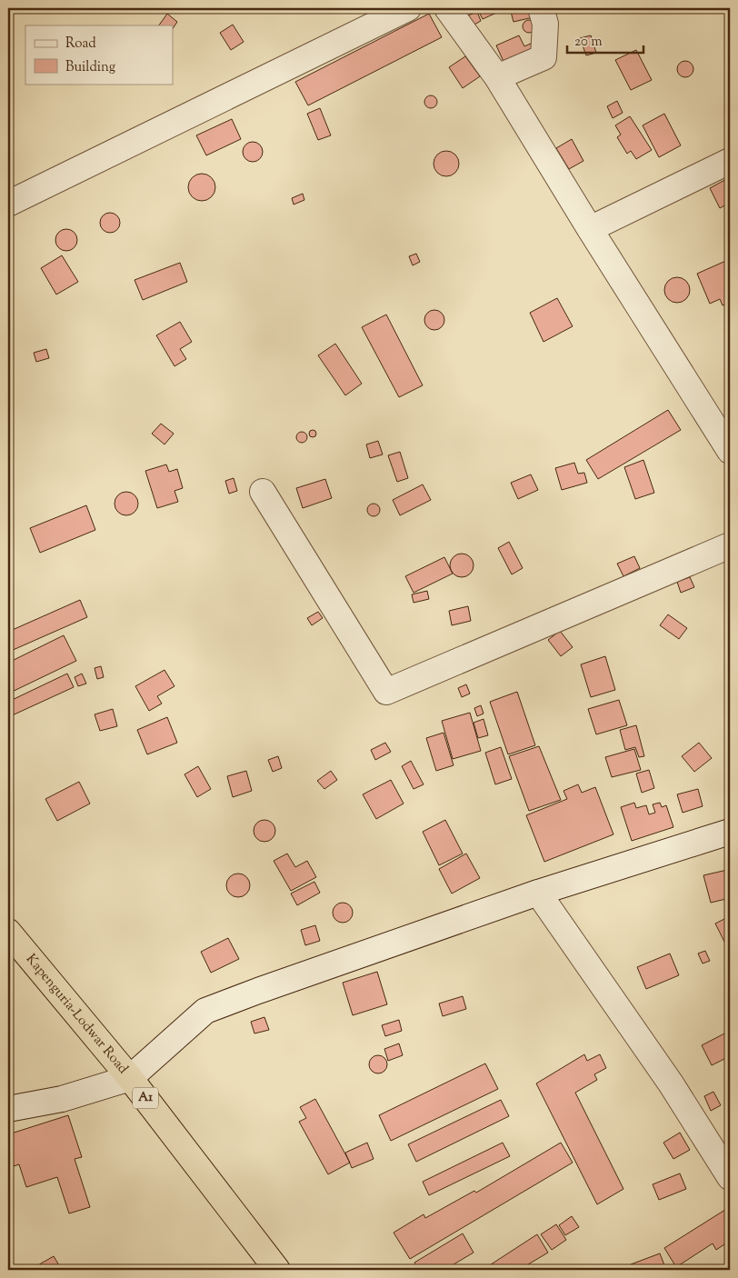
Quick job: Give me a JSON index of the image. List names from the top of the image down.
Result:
{
  "streets": {
    "highway": ["Kapenguria-Lodwar Road", "A1"]
  },
  "legend": ["Road", "Building"],
  "scale_bar": "20 m"
}
